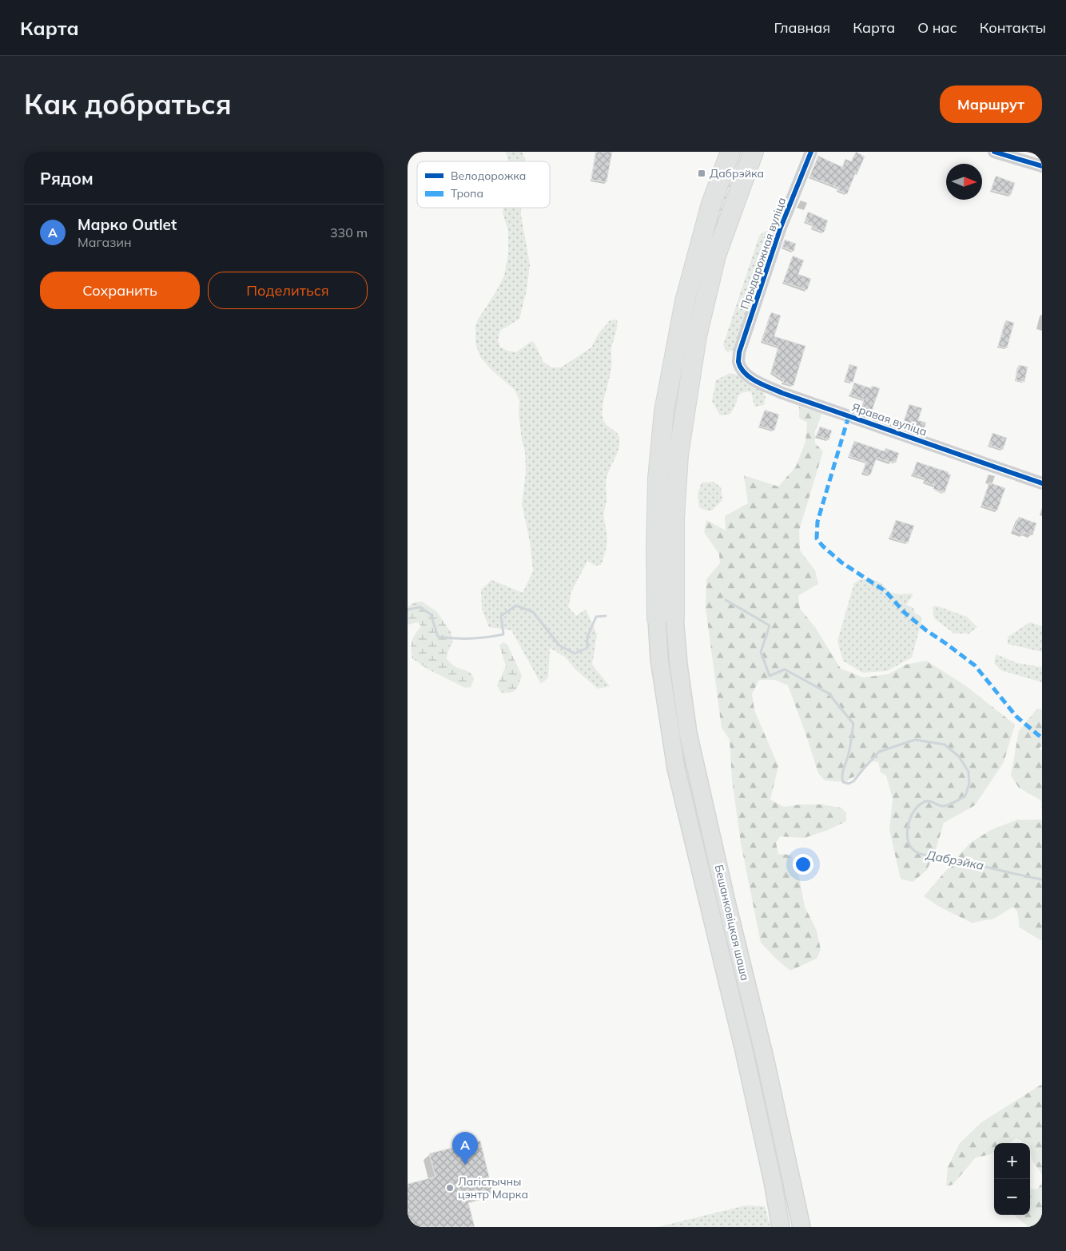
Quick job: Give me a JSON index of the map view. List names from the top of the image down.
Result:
{
  "streets": {
    "main road": ["Бешанковіцкая шаша"],
    "street": ["Прыдарожная вуліца", "Яравая вуліца"]
  },
  "crossings": [
    ["Прыдарожная вуліца", "Яравая вуліца"]
  ],
  "water": ["Дабрэйка"],
  "places": {
    "transit": ["Дабрэйка"],
    "other": ["Лагістычны цэнтр Марка"]
  },
  "legend": ["Велодорожка", "Тропа"],
  "north": "right",
  "page": {
    "header": "Карта",
    "nav": [
      "Главная",
      "Карта",
      "О нас",
      "Контакты"
    ],
    "buttons": [
      "Маршрут",
      ["Сохранить", "Поделиться"]
    ],
    "title": "Как добраться",
    "heading": "Рядом",
    "list": [
      {
        "mark": "A",
        "name": "Марко Outlet",
        "note": "Магазин",
        "value": "330 m"
      }
    ],
    "pins": "A",
    "map_buttons": ["+", "−"]
  }
}
